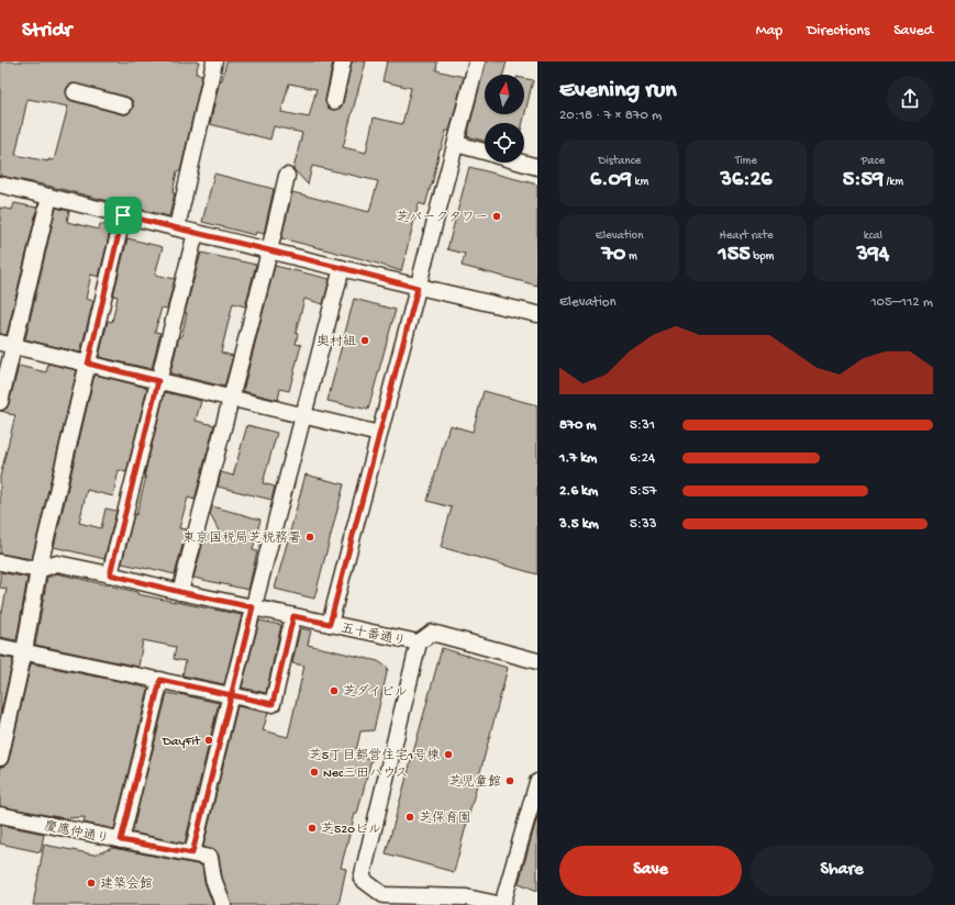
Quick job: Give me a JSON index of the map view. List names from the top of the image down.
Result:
{
  "streets": {
    "street": ["五十番通り", "慶應仲通り"]
  },
  "places": [
    "芝パークタワー",
    "奥村組",
    "東京国税局芝税務署",
    "芝ダイビル",
    "DayFit",
    "芝5丁目都営住宅1号棟",
    "Nec三田ハウス",
    "芝児童館",
    "芝保育園",
    "芝520ビル",
    "建築会館"
  ],
  "north": "top",
  "page": {
    "header": "Stridr",
    "nav": ["Map", "Directions", "Saved"],
    "heading": ["Evening run", "20:18 · 7 × 870 m"],
    "stats": [
      ["Distance", "6.09 km"],
      ["Time", "36:26"],
      ["Pace", "5:59 /km"],
      ["Elevation", "70 m"],
      ["Heart rate", "155 bpm"],
      ["kcal", "394"]
    ],
    "chart": ["Elevation", "105–112 m"],
    "list": [
      {
        "name": "870 m",
        "note": "5:31"
      },
      {
        "name": "1.7 km",
        "note": "6:24"
      },
      {
        "name": "2.6 km",
        "note": "5:57"
      },
      {
        "name": "3.5 km",
        "note": "5:33"
      }
    ],
    "buttons": ["Save", "Share"]
  }
}
